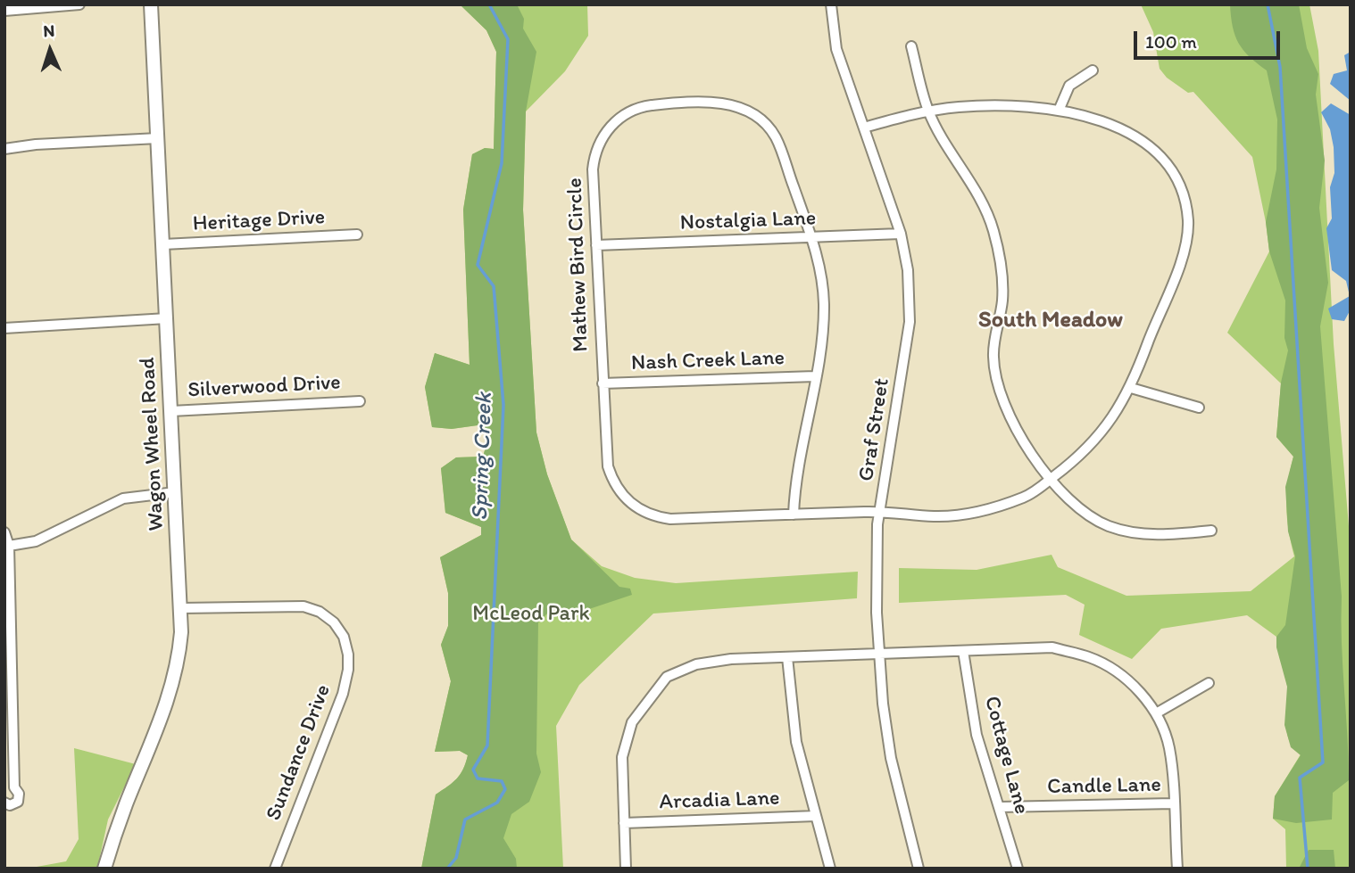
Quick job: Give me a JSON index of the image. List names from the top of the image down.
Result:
{
  "streets": {
    "street": [
      "Heritage Drive",
      "Nostalgia Lane",
      "Mathew Bird Circle",
      "Nash Creek Lane",
      "Silverwood Drive",
      "Graf Street",
      "Wagon Wheel Road",
      "Sundance Drive",
      "Cottage Lane",
      "Candle Lane",
      "Arcadia Lane"
    ]
  },
  "crossings": [
    ["Heritage Drive", "Wagon Wheel Road"],
    ["Nostalgia Lane", "Mathew Bird Circle"],
    ["Nostalgia Lane", "Graf Street"],
    ["Mathew Bird Circle", "Nash Creek Lane"],
    ["Mathew Bird Circle", "Graf Street"],
    ["Silverwood Drive", "Wagon Wheel Road"],
    ["Wagon Wheel Road", "Sundance Drive"],
    ["Cottage Lane", "Candle Lane"]
  ],
  "districts": ["South Meadow"],
  "water": ["Spring Creek"],
  "parks": ["McLeod Park"],
  "scale_bar": "100 m",
  "north": "top"
}
